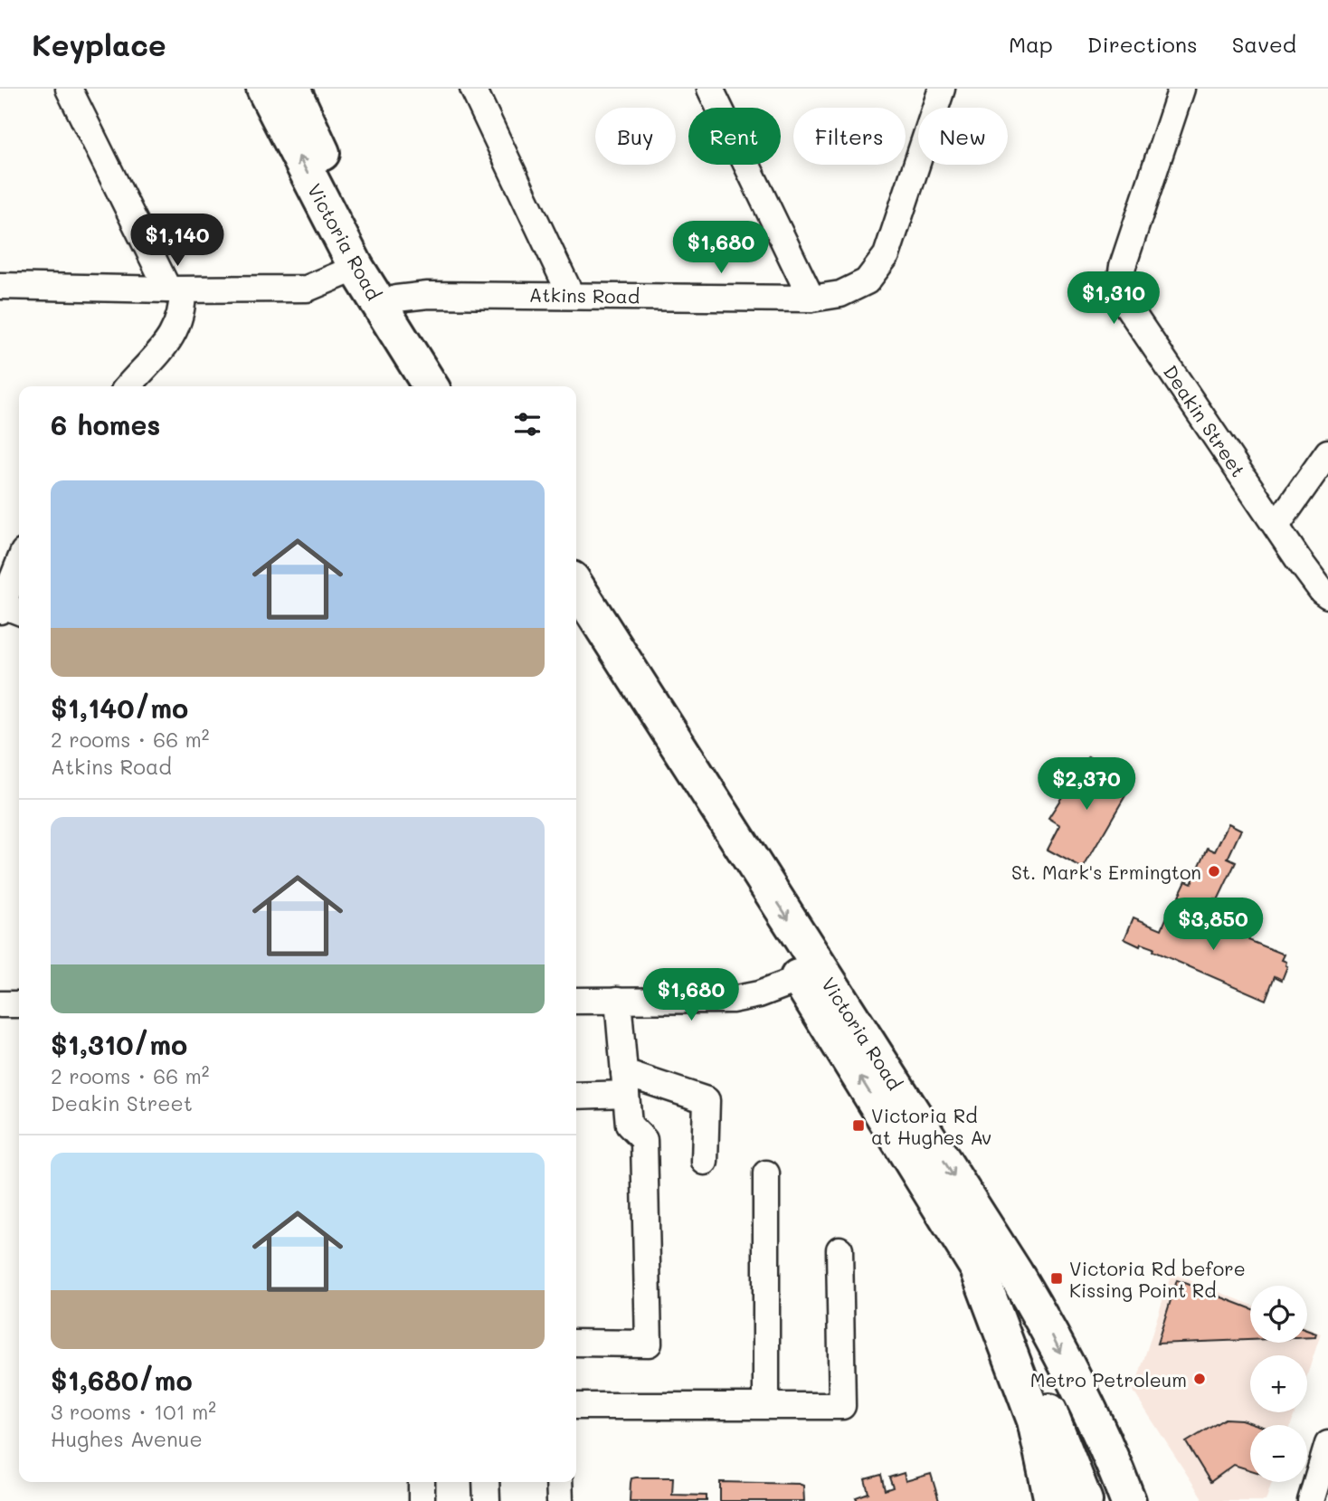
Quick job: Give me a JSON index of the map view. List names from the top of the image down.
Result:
{
  "streets": {
    "highway": ["Victoria Road"],
    "street": ["Atkins Road", "Deakin Street"]
  },
  "crossings": [
    ["Victoria Road", "Atkins Road"]
  ],
  "places": {
    "other": ["St. Mark's Ermington", "Metro Petroleum"],
    "transit": ["Victoria Rd at Hughes Av", "Victoria Rd before Kissing Point Rd"]
  },
  "page": {
    "header": "Keyplace",
    "nav": ["Map", "Directions", "Saved"],
    "chip": [
      "Buy",
      "Rent",
      "Filters",
      "New"
    ],
    "price": [
      "$1,140",
      "$1,680",
      "$1,310",
      "$2,370",
      "$3,850",
      "$1,680"
    ],
    "heading": "6 homes",
    "list": [
      {
        "name": "$1,140/mo",
        "note": "2 rooms · 66 m² · Atkins Road"
      },
      {
        "name": "$1,310/mo",
        "note": "2 rooms · 66 m² · Deakin Street"
      },
      {
        "name": "$1,680/mo",
        "note": "3 rooms · 101 m² · Hughes Avenue"
      }
    ],
    "map_buttons": ["+", "−"]
  }
}
